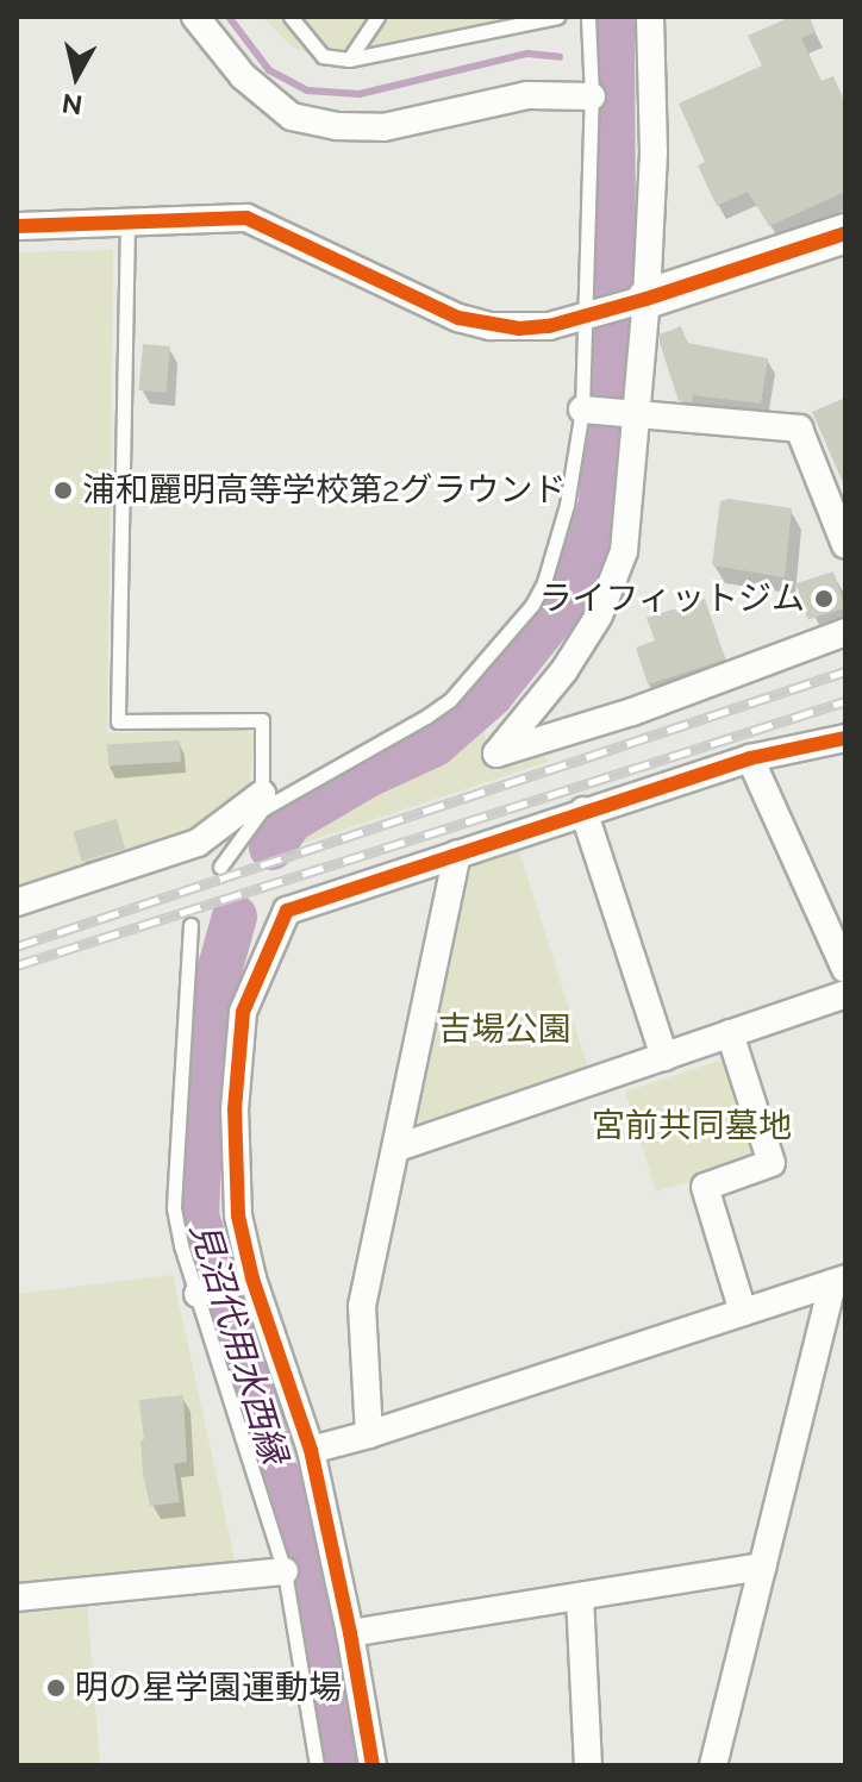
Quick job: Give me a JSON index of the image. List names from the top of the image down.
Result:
{
  "water": ["見沼代用水西縁"],
  "parks": ["吉場公園", "宮前共同墓地"],
  "places": ["浦和麗明高等学校第2グラウンド", "ライフィットジム", "明の星学園運動場"],
  "north": "bottom"
}
